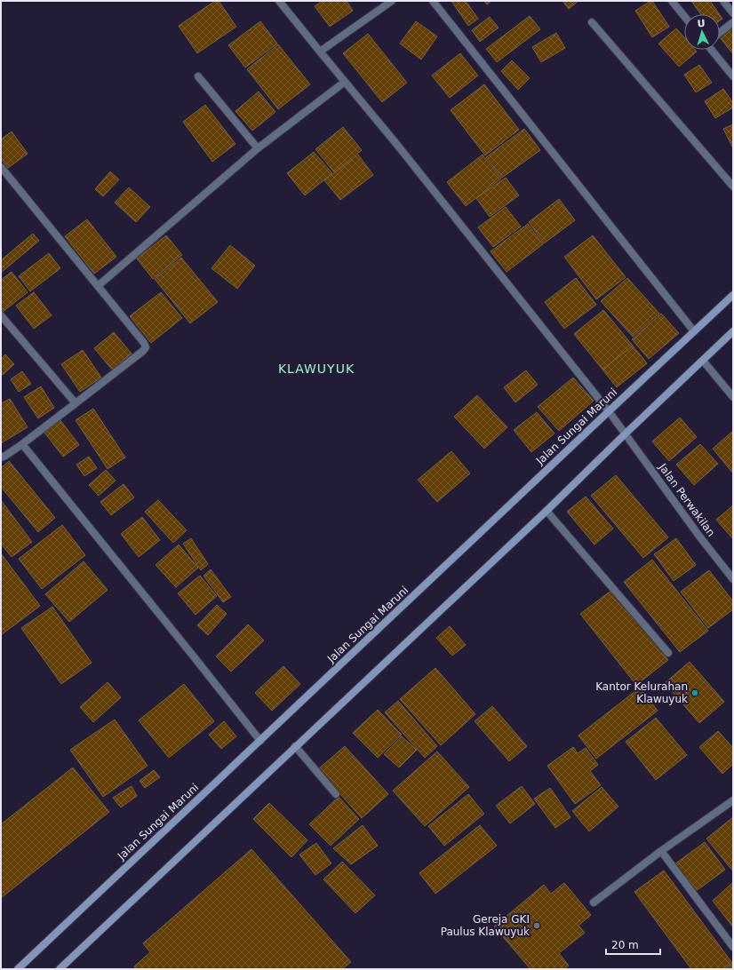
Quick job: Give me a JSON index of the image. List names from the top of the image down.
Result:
{
  "streets": {
    "main road": ["Jalan Sungai Maruni"],
    "street": ["Jalan Perwakilan"]
  },
  "crossings": [
    ["Jalan Sungai Maruni", "Jalan Perwakilan"]
  ],
  "districts": ["KLAWUYUK"],
  "places": ["Kantor Kelurahan Klawuyuk", "Gereja GKI Paulus Klawuyuk"],
  "scale_bar": "20 m",
  "north": "top"
}
